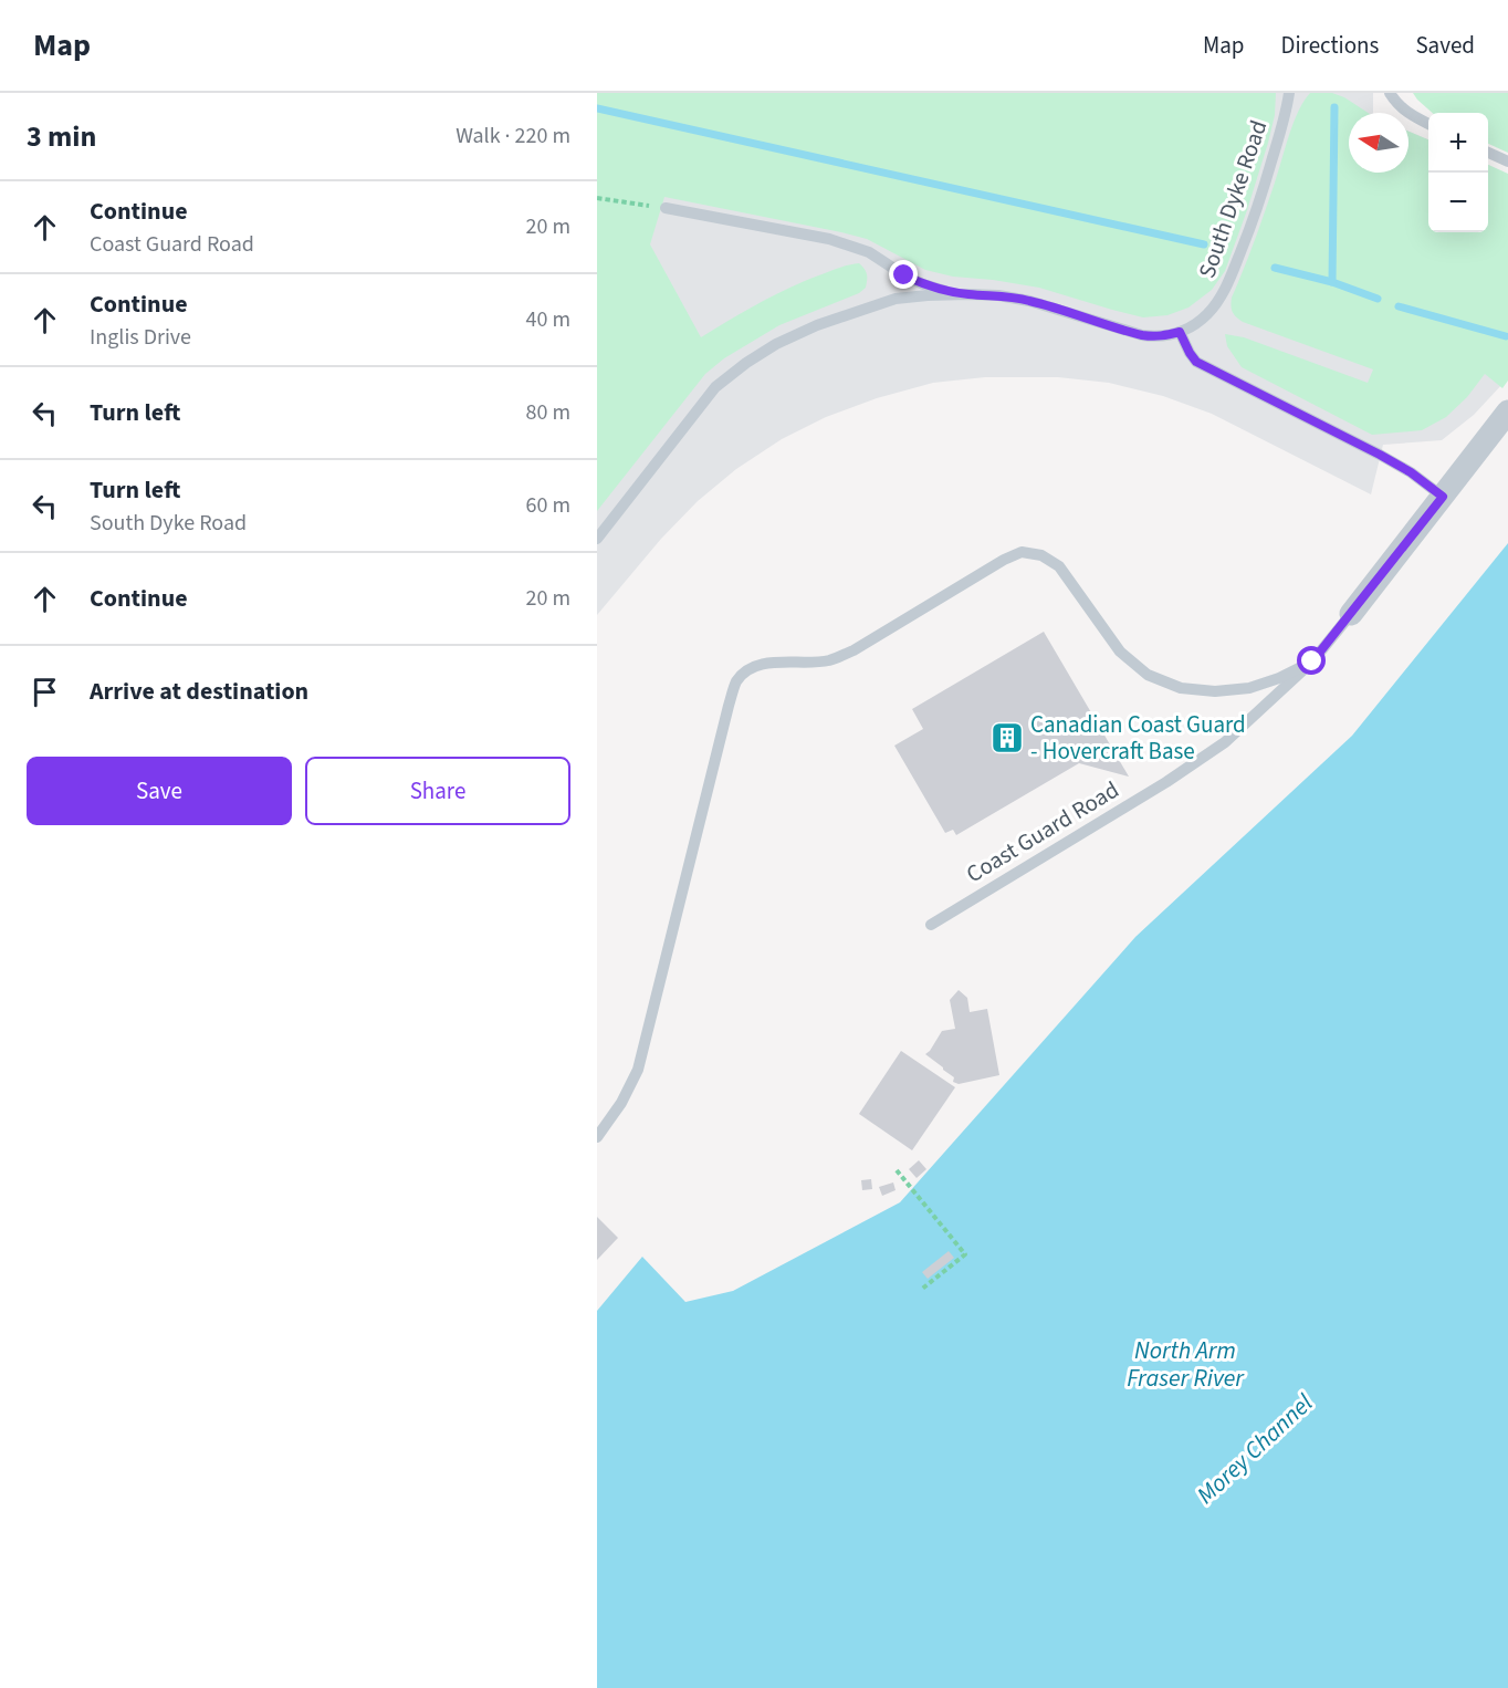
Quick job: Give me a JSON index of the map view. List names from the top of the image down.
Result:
{
  "streets": {
    "lane": ["South Dyke Road", "Coast Guard Road"]
  },
  "water": ["North Arm Fraser River", "Morey Channel"],
  "places": {
    "building": ["Canadian Coast Guard - Hovercraft Base"]
  },
  "north": "left",
  "page": {
    "header": "Map",
    "nav": ["Map", "Directions", "Saved"],
    "heading": ["3 min", "Walk · 220 m"],
    "map_buttons": ["+", "−"],
    "list": [
      ["Continue", "Coast Guard Road", "20 m"],
      ["Continue", "Inglis Drive", "40 m"],
      ["Turn left", "80 m"],
      ["Turn left", "South Dyke Road", "60 m"],
      ["Continue", "20 m"],
      "Arrive at destination"
    ],
    "buttons": ["Save", "Share"]
  }
}
